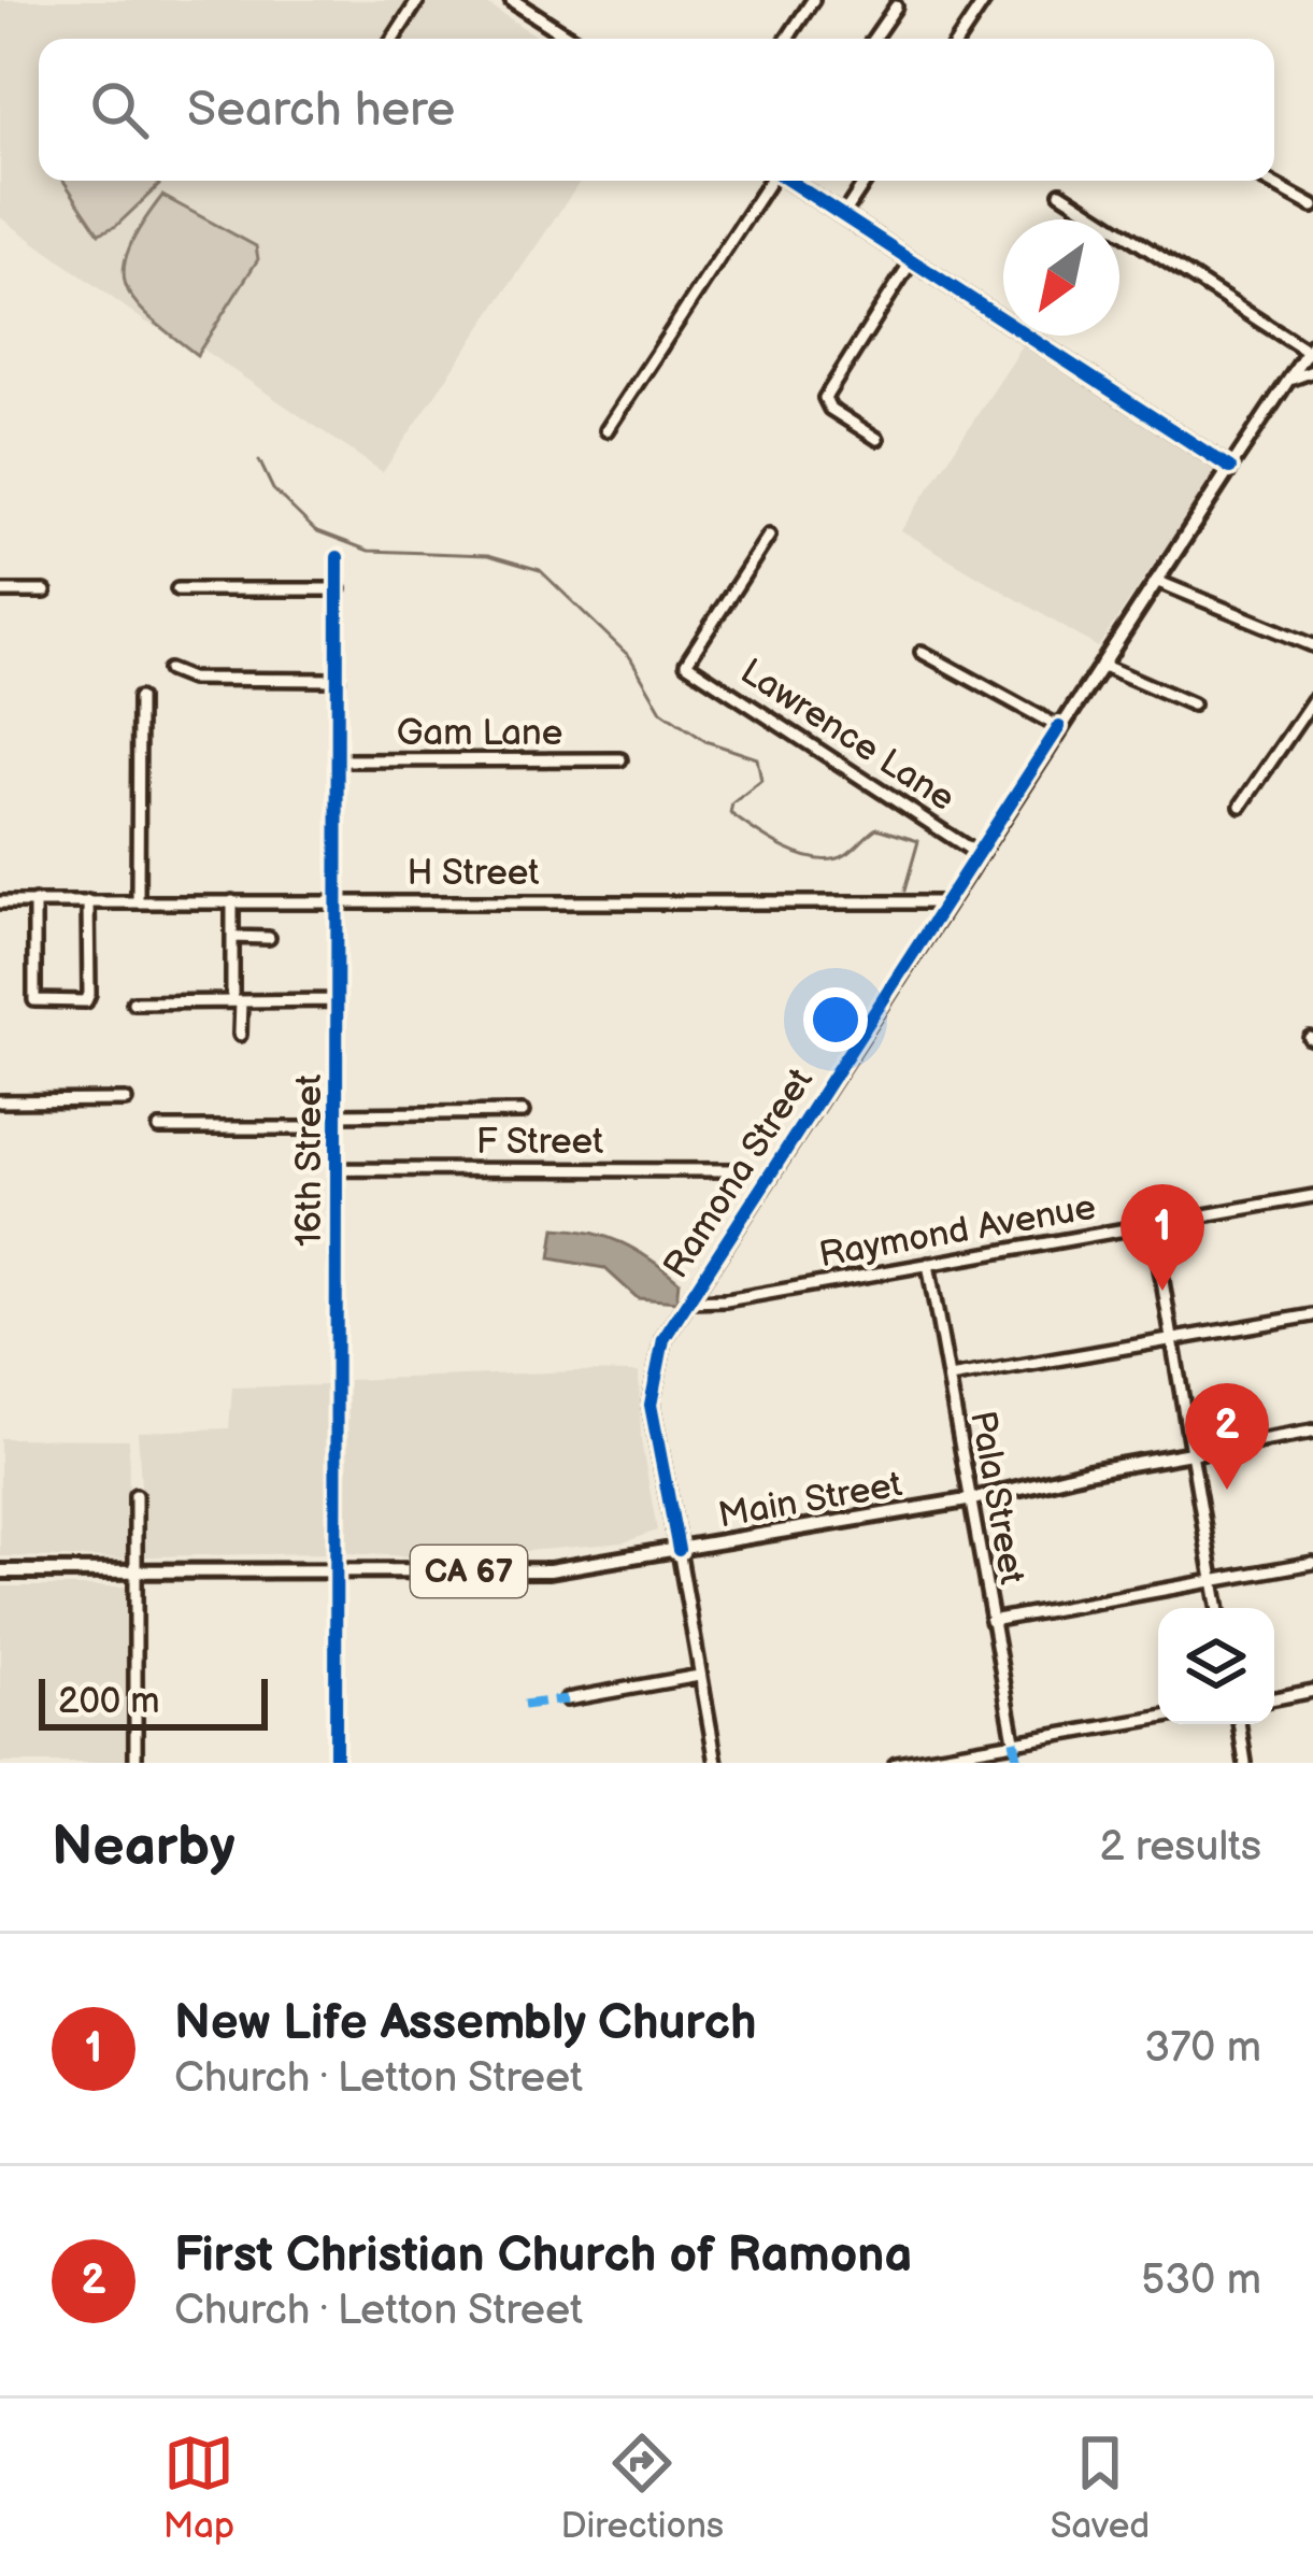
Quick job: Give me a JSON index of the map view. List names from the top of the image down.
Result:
{
  "streets": {
    "main road": ["Ramona Street", "Main Street", "CA 67"],
    "street": [
      "Gam Lane",
      "Lawrence Lane",
      "H Street",
      "F Street",
      "16th Street",
      "Raymond Avenue",
      "Pala Street"
    ]
  },
  "crossings": [
    ["Gam Lane", "16th Street"],
    ["Lawrence Lane", "Ramona Street"],
    ["H Street", "16th Street"],
    ["H Street", "Ramona Street"],
    ["F Street", "16th Street"],
    ["16th Street", "Main Street"],
    ["Ramona Street", "Raymond Avenue"],
    ["Ramona Street", "Main Street"],
    ["Raymond Avenue", "Pala Street"],
    ["Pala Street", "Main Street"]
  ],
  "scale_bar": "200 m",
  "north": "bottom left",
  "page": {
    "search": "Search here",
    "pins": ["1", "2"],
    "scale": "200 m",
    "heading": ["Nearby", "2 results"],
    "list": [
      {
        "mark": "1",
        "name": "New Life Assembly Church",
        "note": "Church · Letton Street",
        "value": "370 m"
      },
      {
        "mark": "2",
        "name": "First Christian Church of Ramona",
        "note": "Church · Letton Street",
        "value": "530 m"
      }
    ],
    "nav": ["Map", "Directions", "Saved"]
  }
}
